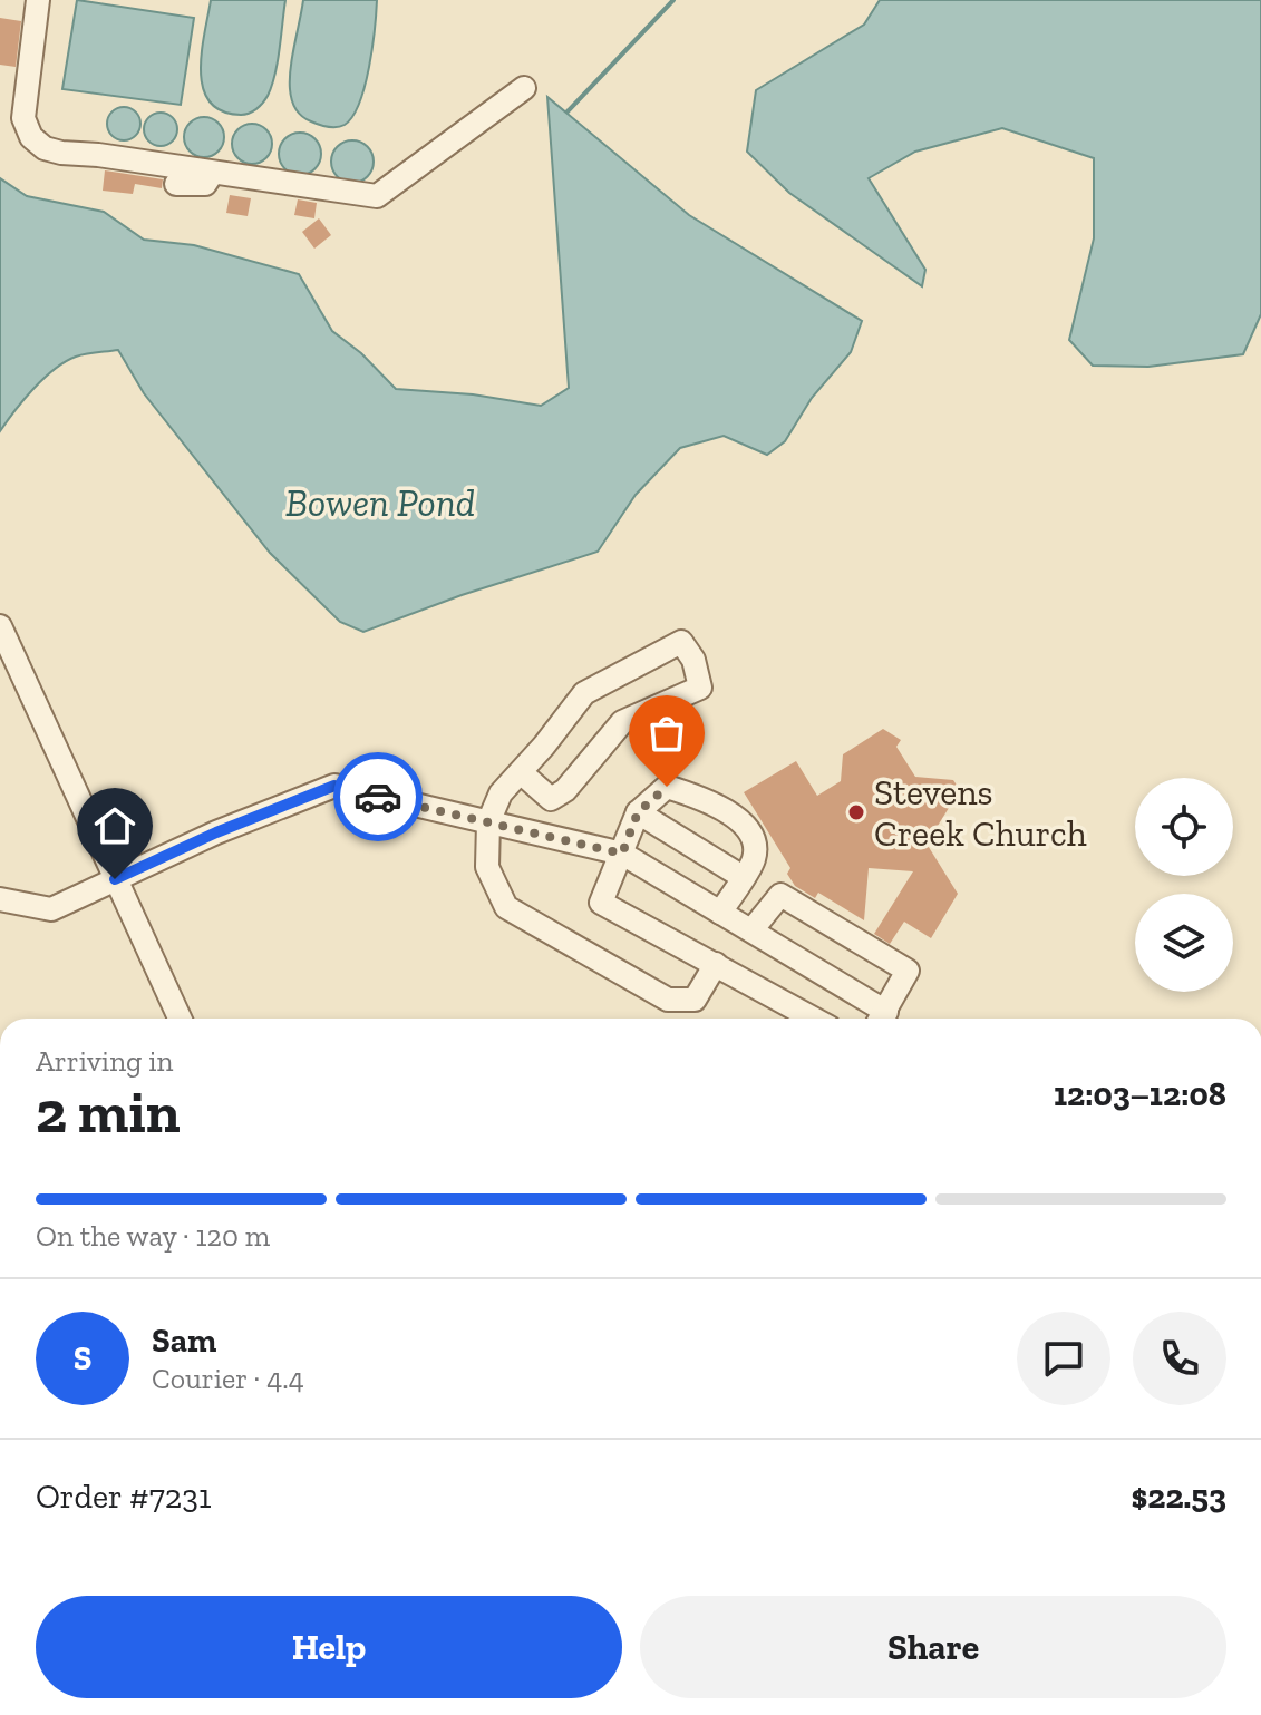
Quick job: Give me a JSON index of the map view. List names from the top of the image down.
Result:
{
  "water": ["Bowen Pond"],
  "places": ["Stevens Creek Church"],
  "page": {
    "heading": ["2 min", "Arriving in", "12:03–12:08"],
    "panel": [
      "Sam",
      "Courier · 4.4",
      "Order #7231",
      "$22.53"
    ],
    "bar": "On the way · 120 m",
    "round": "S",
    "buttons": ["Help", "Share"]
  }
}
